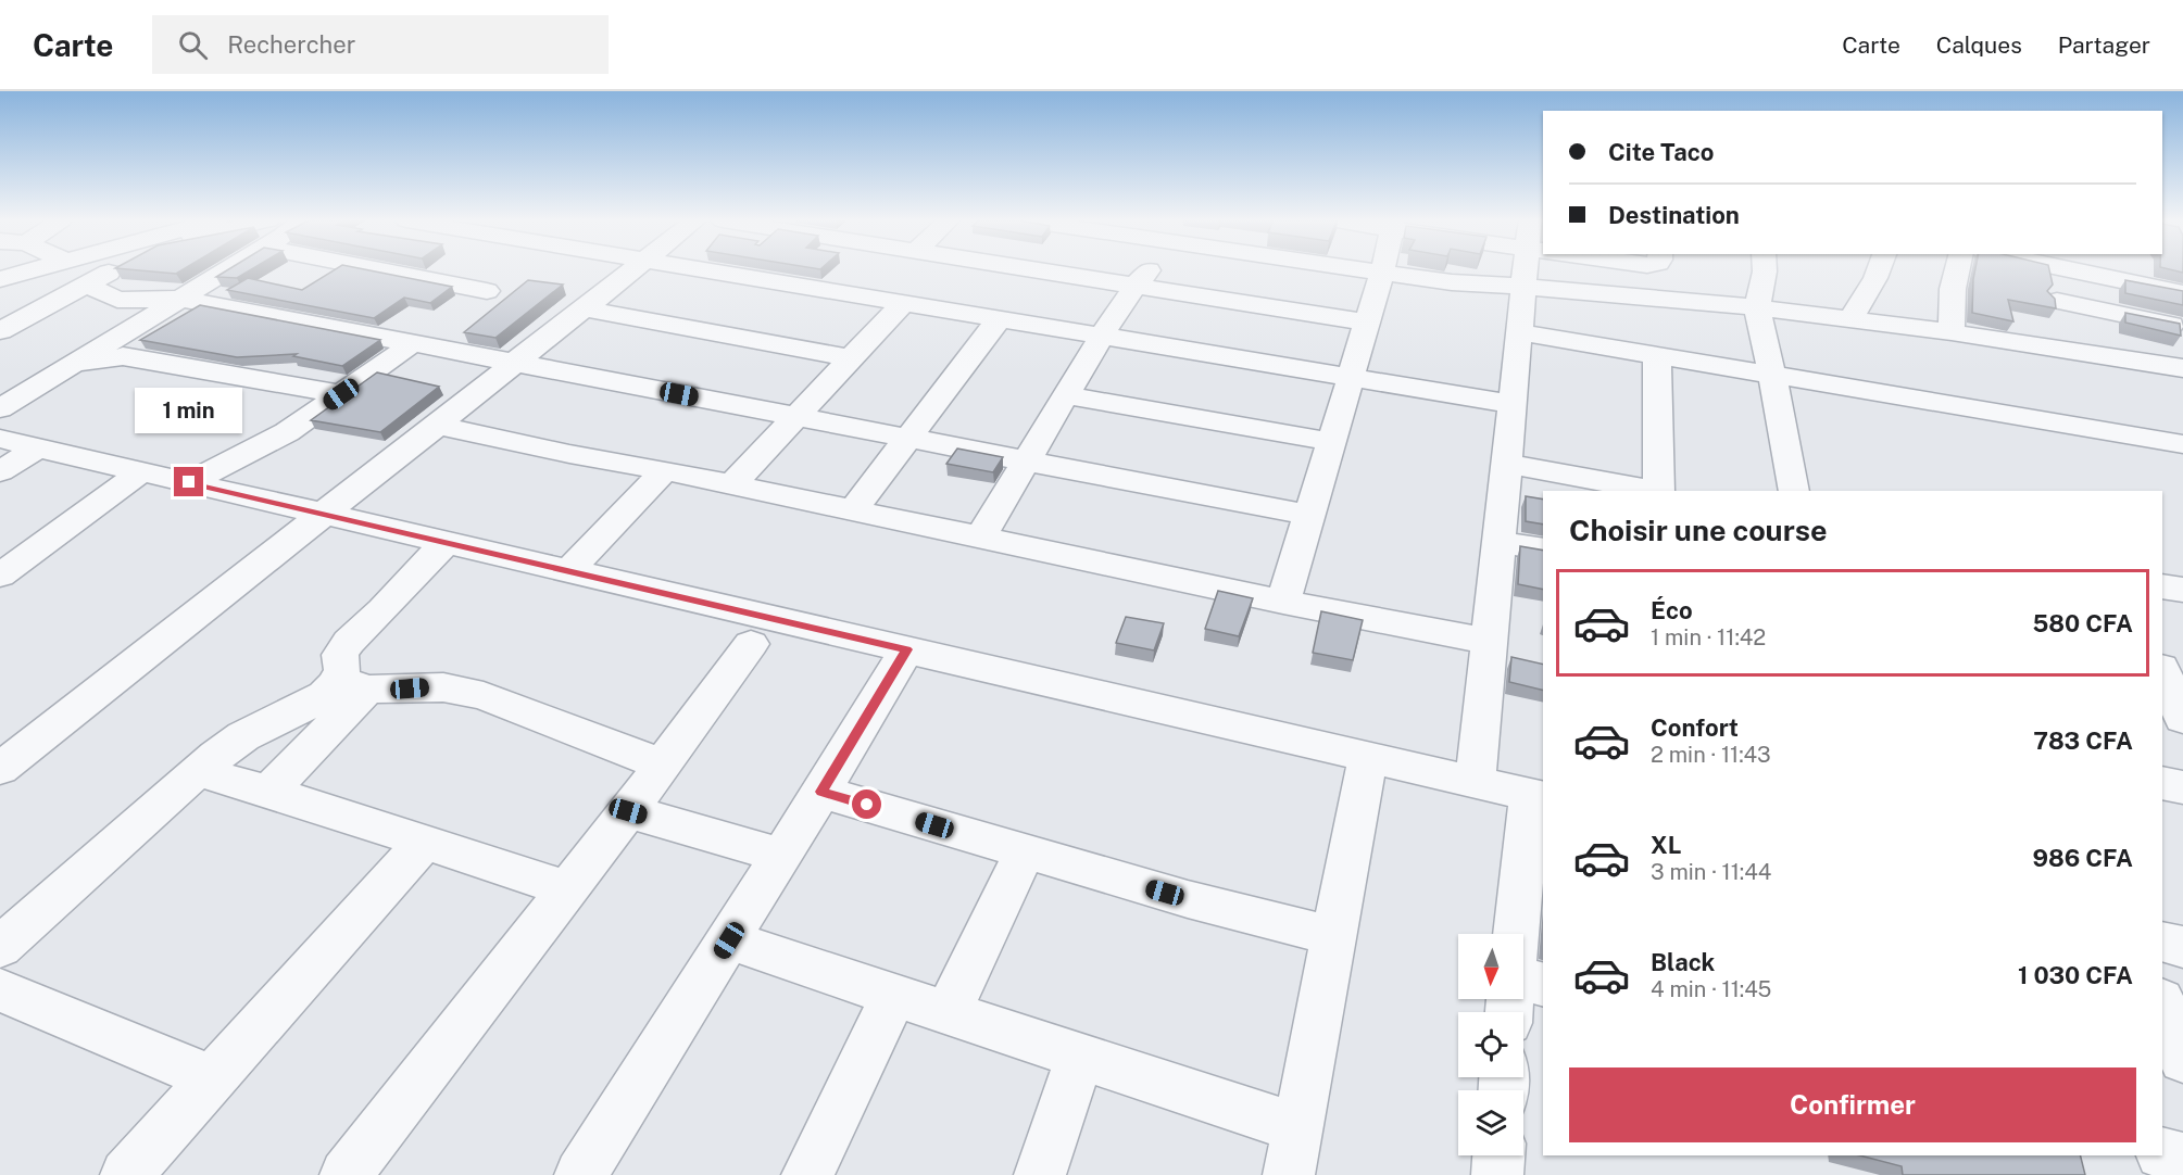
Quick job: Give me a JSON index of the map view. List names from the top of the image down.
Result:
{
  "north": "bottom",
  "page": {
    "header": "Carte",
    "search": "Rechercher",
    "nav": ["Carte", "Calques", "Partager"],
    "banner": ["Cite Taco", "Destination"],
    "bubble": "1 min",
    "heading": "Choisir une course",
    "list": [
      {
        "name": "Éco",
        "note": "1 min · 11:42",
        "value": "580 CFA"
      },
      {
        "name": "Confort",
        "note": "2 min · 11:43",
        "value": "783 CFA"
      },
      {
        "name": "XL",
        "note": "3 min · 11:44",
        "value": "986 CFA"
      },
      {
        "name": "Black",
        "note": "4 min · 11:45",
        "value": "1 030 CFA"
      }
    ],
    "buttons": "Confirmer"
  }
}
